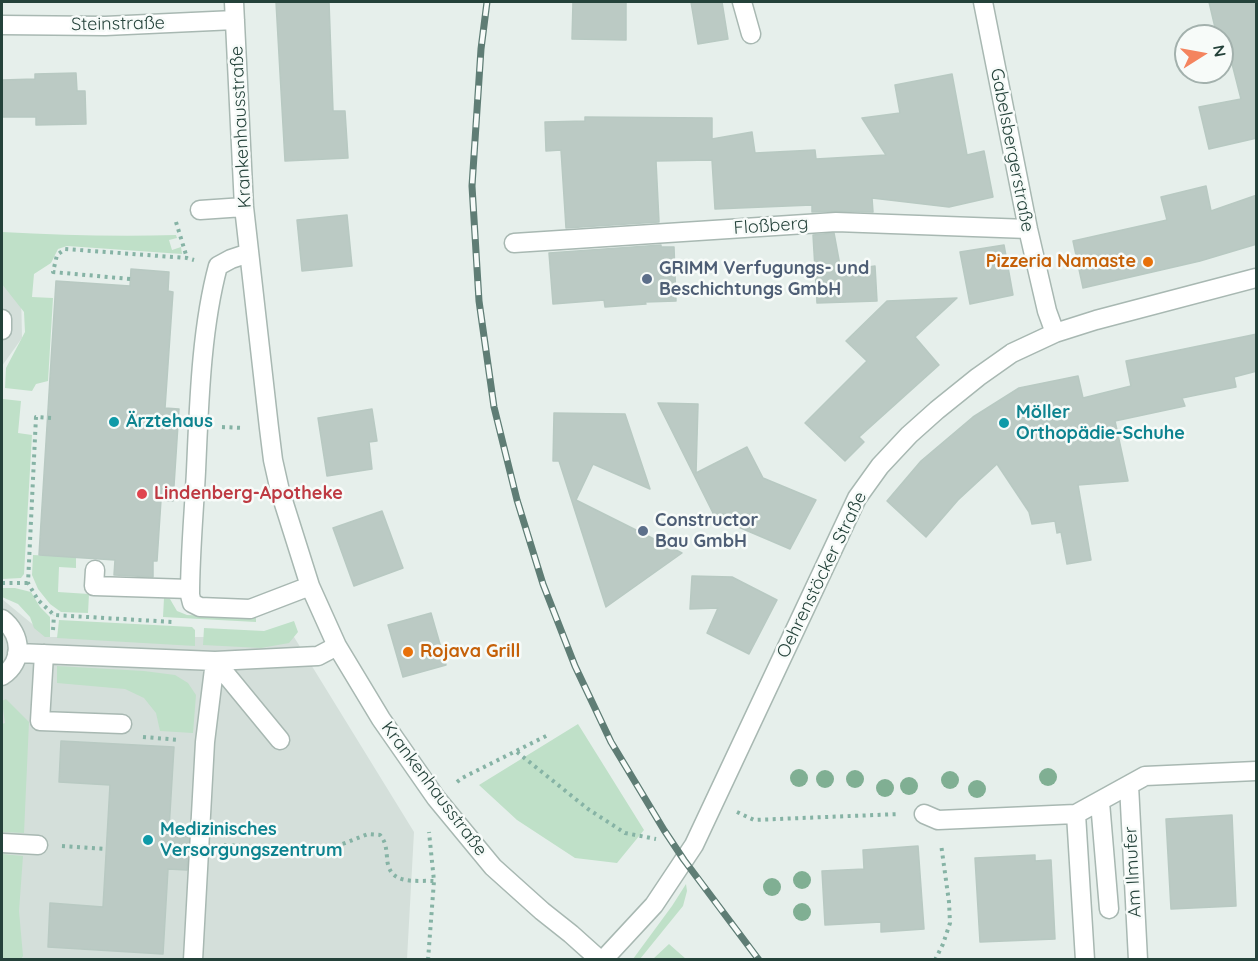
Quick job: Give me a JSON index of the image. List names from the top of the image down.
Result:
{
  "streets": {
    "street": [
      "Steinstraße",
      "Krankenhausstraße",
      "Gabelsbergerstraße",
      "Floßberg",
      "Oehrenstöcker Straße",
      "Am Ilmufer"
    ]
  },
  "crossings": [
    ["Steinstraße", "Krankenhausstraße"],
    ["Krankenhausstraße", "Oehrenstöcker Straße"],
    ["Gabelsbergerstraße", "Floßberg"],
    ["Gabelsbergerstraße", "Oehrenstöcker Straße"]
  ],
  "places": [
    "Pizzeria Namaste",
    "GRIMM Verfugungs- und Beschichtungs GmbH",
    "Ärztehaus",
    "Möller Orthopädie-Schuhe",
    "Lindenberg-Apotheke",
    "Constructor Bau GmbH",
    "Rojava Grill",
    "Medizinisches Versorgungszentrum"
  ],
  "north": "right"
}
